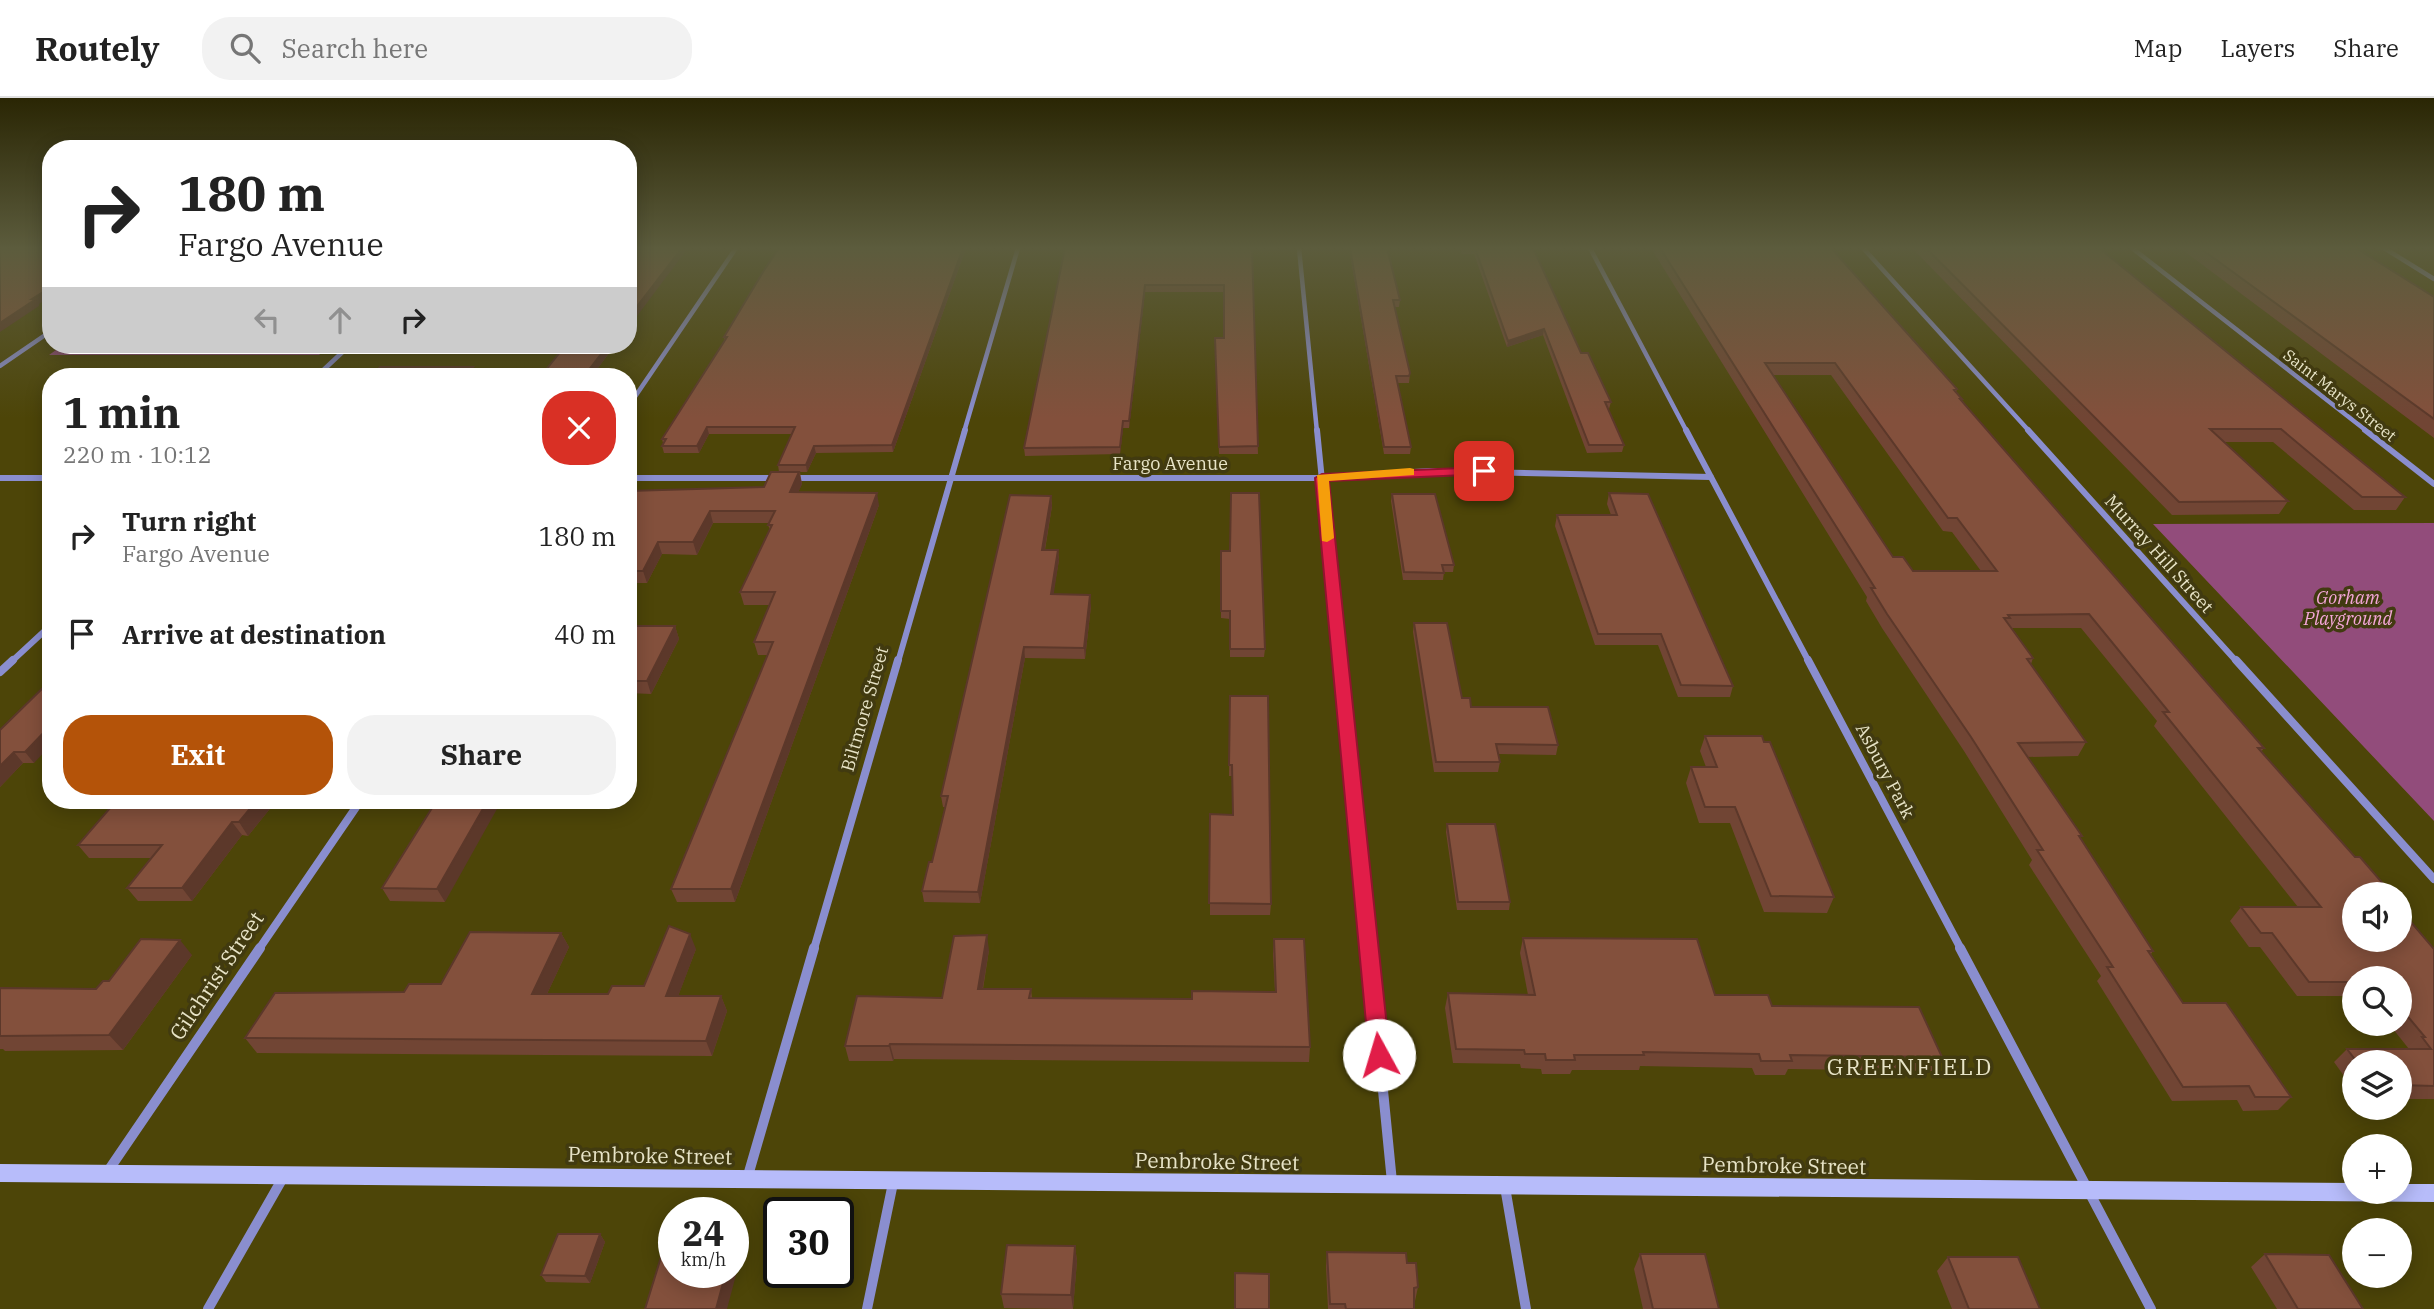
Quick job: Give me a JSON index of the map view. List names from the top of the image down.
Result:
{
  "streets": {
    "street": [
      "Saint Marys Street",
      "Fargo Avenue",
      "Murray Hill Street",
      "Biltmore Street",
      "Asbury Park",
      "Gilchrist Street",
      "Pembroke Street"
    ]
  },
  "crossings": [
    ["Fargo Avenue", "Biltmore Street"],
    ["Fargo Avenue", "Asbury Park"],
    ["Biltmore Street", "Pembroke Street"],
    ["Asbury Park", "Pembroke Street"],
    ["Gilchrist Street", "Pembroke Street"]
  ],
  "districts": ["GREENFIELD"],
  "parks": ["Gorham Playground"],
  "page": {
    "header": "Routely",
    "search": "Search here",
    "nav": ["Map", "Layers", "Share"],
    "turn": ["180 m", "Fargo Avenue"],
    "heading": ["1 min", "220 m · 10:12"],
    "list": [
      {
        "name": "Turn right",
        "note": "Fargo Avenue",
        "value": "180 m"
      },
      {
        "name": "Arrive at destination",
        "value": "40 m"
      }
    ],
    "buttons": ["Exit", "Share"],
    "map_buttons": ["+", "−"],
    "speed": "24 km/h",
    "limit": "30"
  }
}
